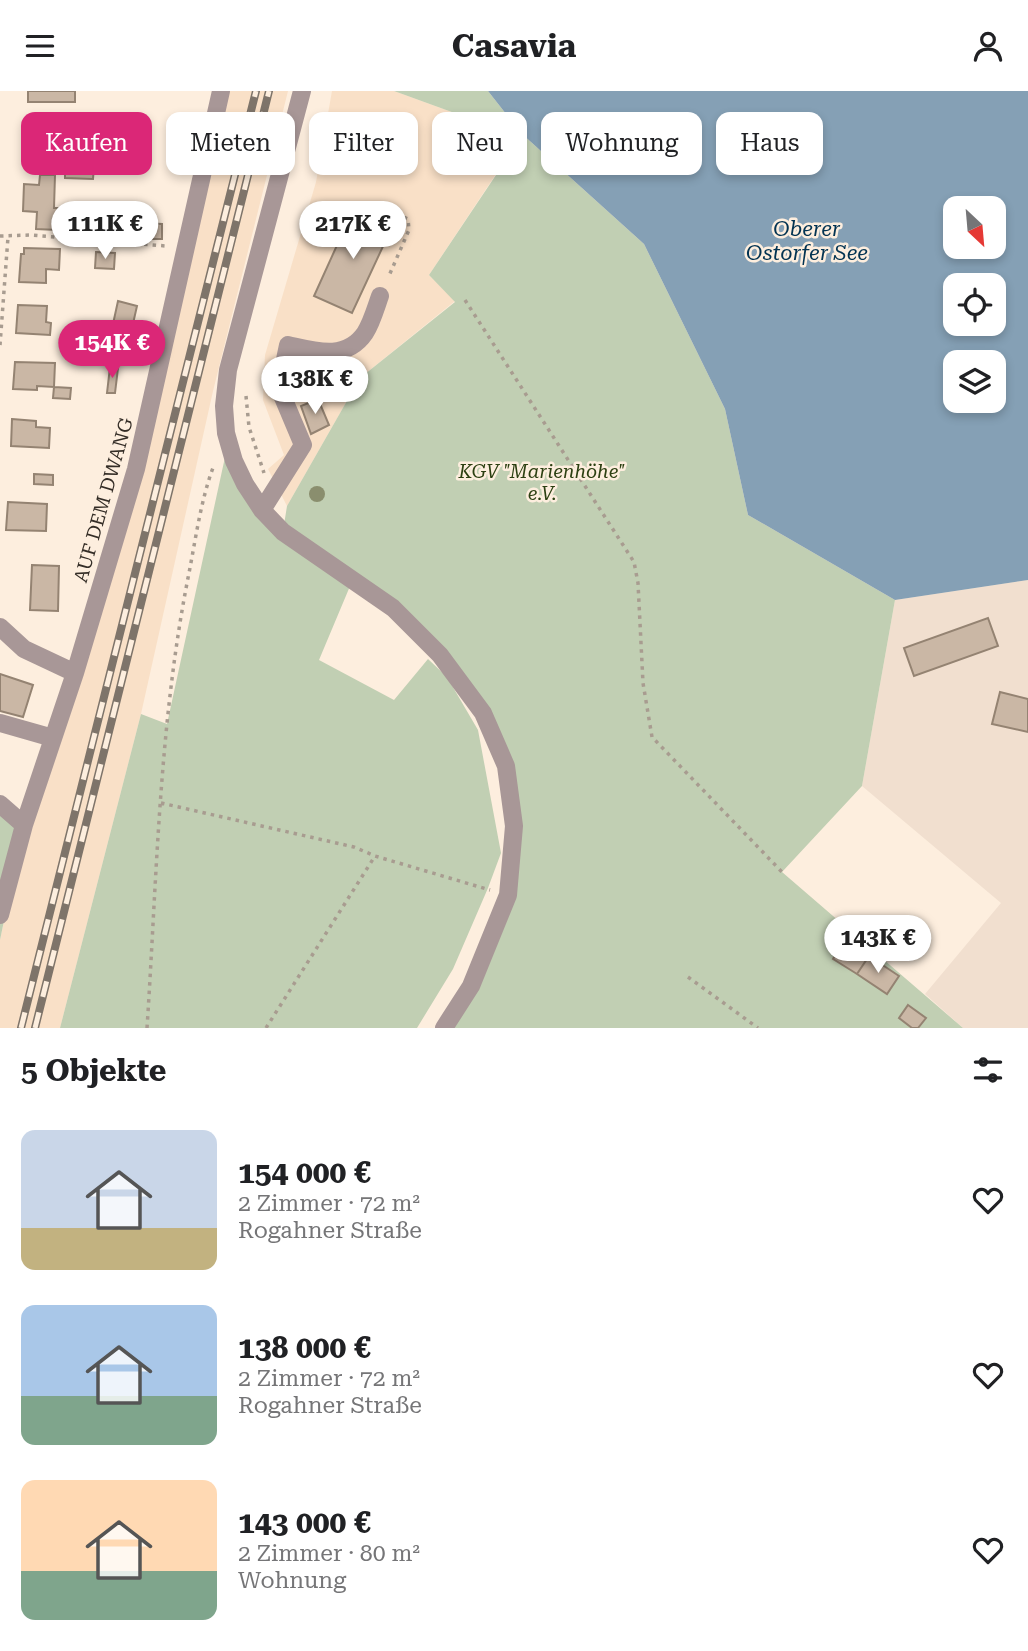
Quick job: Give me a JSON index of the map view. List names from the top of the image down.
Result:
{
  "streets": {
    "street": ["AUF DEM DWANG"]
  },
  "water": ["Oberer Ostorfer See"],
  "parks": ["KGV \"Marienhöhe\" e.V."],
  "north": "bottom right",
  "page": {
    "header": "Casavia",
    "chip": [
      "Kaufen",
      "Mieten",
      "Filter",
      "Neu",
      "Wohnung",
      "Haus"
    ],
    "price": [
      "111K €",
      "217K €",
      "154K €",
      "138K €",
      "143K €"
    ],
    "heading": "5 Objekte",
    "list": [
      {
        "name": "154 000 €",
        "note": "2 Zimmer · 72 m² · Rogahner Straße"
      },
      {
        "name": "138 000 €",
        "note": "2 Zimmer · 72 m² · Rogahner Straße"
      },
      {
        "name": "143 000 €",
        "note": "2 Zimmer · 80 m² · Wohnung"
      }
    ]
  }
}
